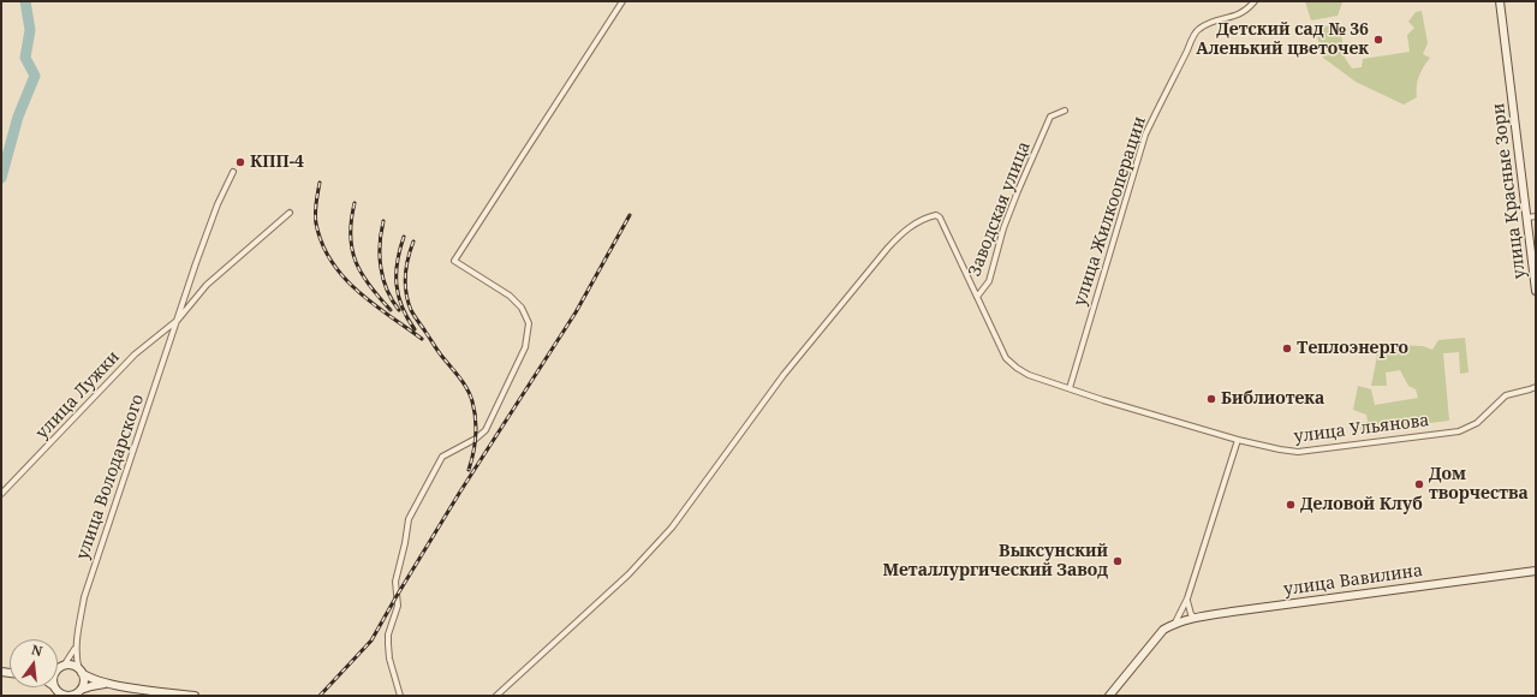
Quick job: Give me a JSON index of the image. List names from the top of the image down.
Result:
{
  "streets": {
    "street": [
      "улица Красные Зори",
      "Заводская улица",
      "улица Жилкооперации",
      "улица Лужки",
      "улица Ульянова",
      "улица Володарского",
      "улица Вавилина"
    ]
  },
  "crossings": [
    ["Заводская улица", "улица Ульянова"],
    ["улица Жилкооперации", "улица Ульянова"],
    ["улица Лужки", "улица Володарского"]
  ],
  "places": [
    "Детский сад № 36 Аленький цветочек",
    "КПП-4",
    "Теплоэнерго",
    "Библиотека",
    "Дом творчества",
    "Деловой Клуб",
    "Выксунский Металлургический Завод"
  ],
  "north": "top"
}
